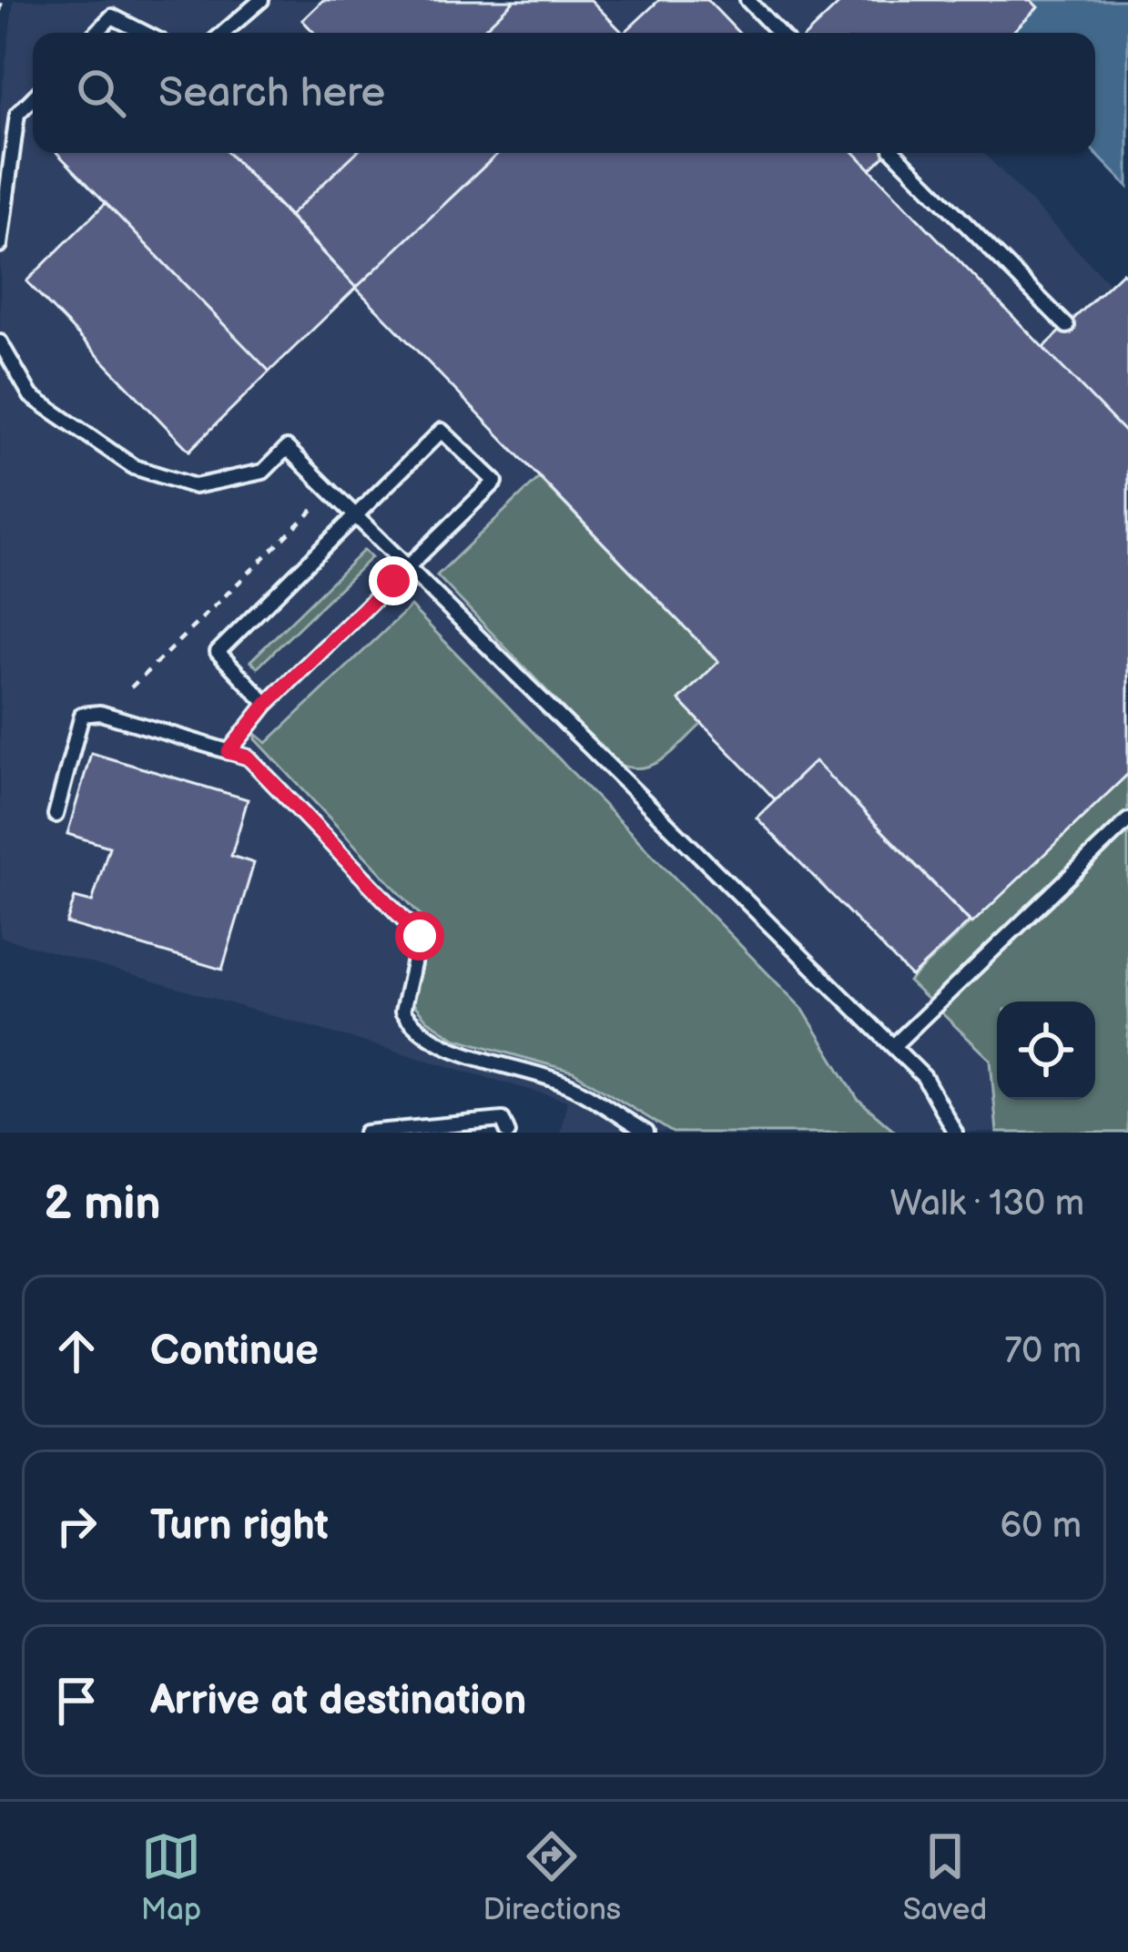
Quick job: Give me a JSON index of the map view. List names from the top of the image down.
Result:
{
  "page": {
    "search": "Search here",
    "heading": ["2 min", "Walk · 130 m"],
    "list": [
      ["Continue", "70 m"],
      ["Turn right", "60 m"],
      "Arrive at destination"
    ],
    "nav": ["Map", "Directions", "Saved"]
  }
}
